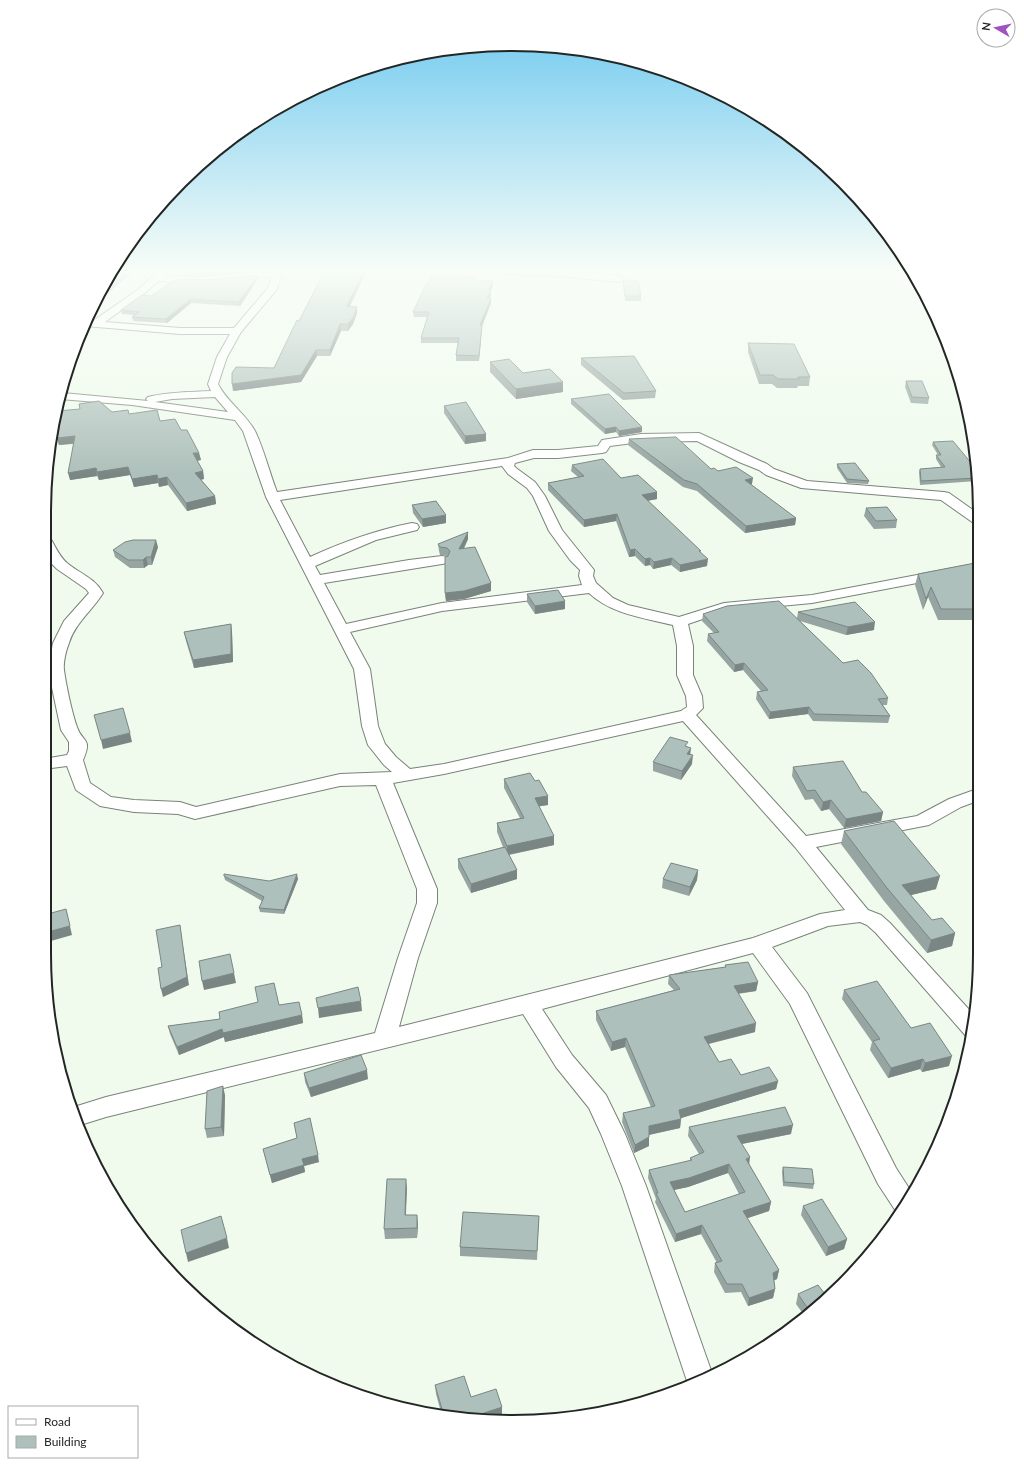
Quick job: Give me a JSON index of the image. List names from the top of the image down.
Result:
{
  "legend": ["Road", "Building"],
  "north": "left"
}
